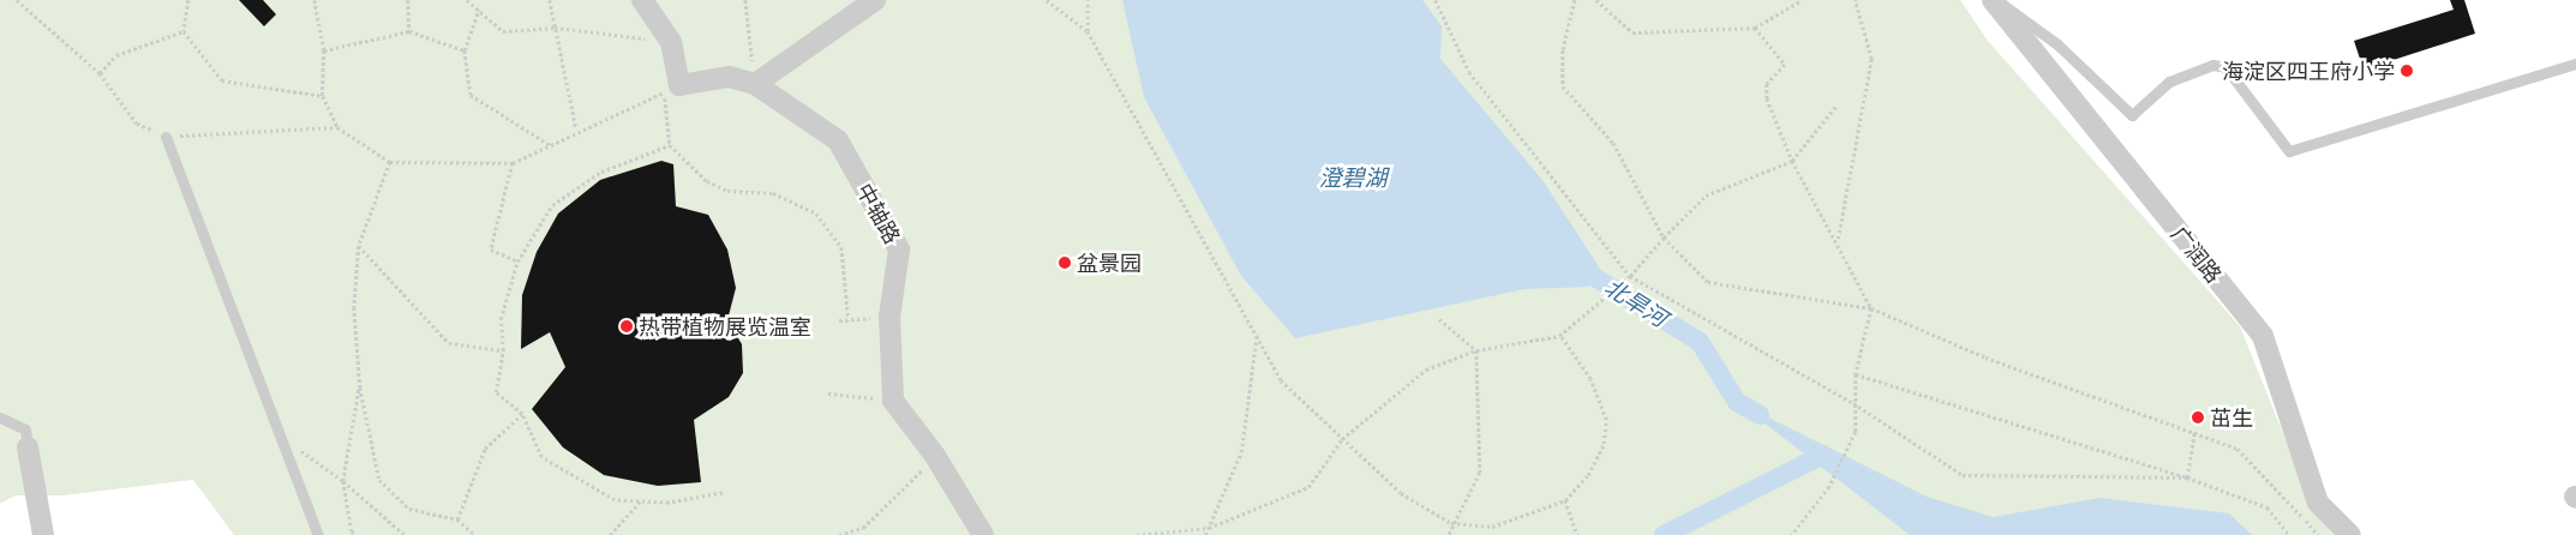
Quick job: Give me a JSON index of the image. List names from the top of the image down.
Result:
{
  "streets": {
    "street": ["中轴路", "广润路"]
  },
  "water": ["澄碧湖", "北旱河"],
  "places": [
    "海淀区四王府小学",
    "盆景园",
    "热带植物展览温室",
    "茁生"
  ]
}
